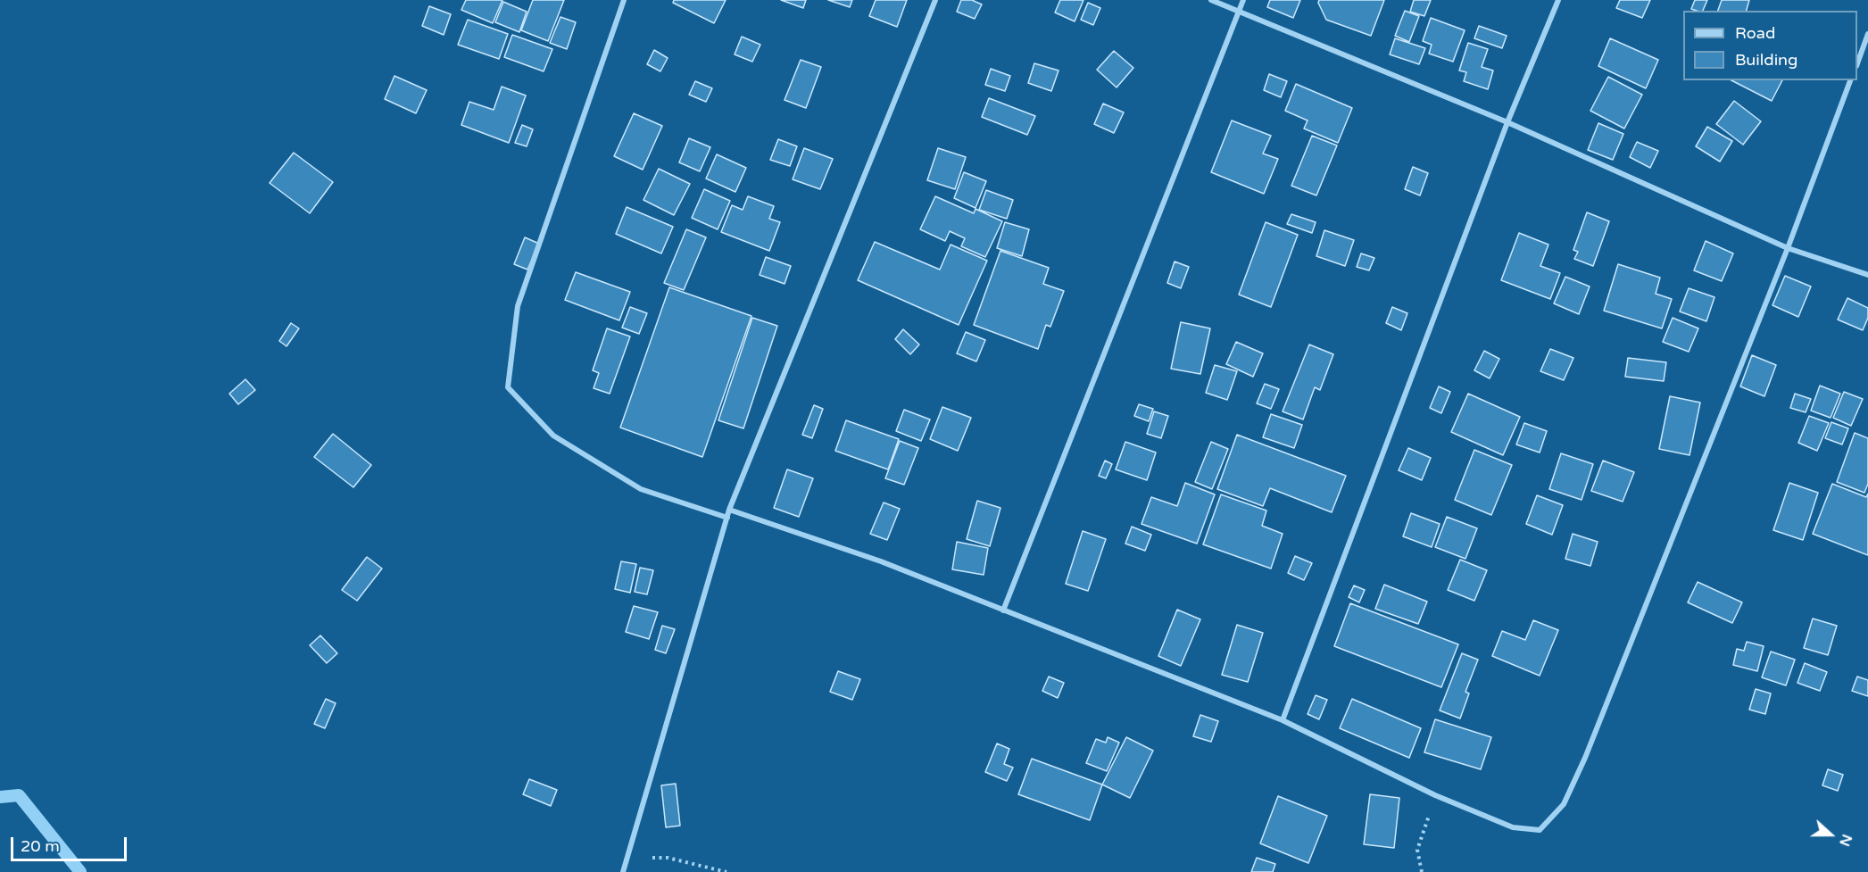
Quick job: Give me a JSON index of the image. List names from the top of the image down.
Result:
{
  "legend": ["Road", "Building"],
  "scale_bar": "20 m",
  "north": "right"
}
